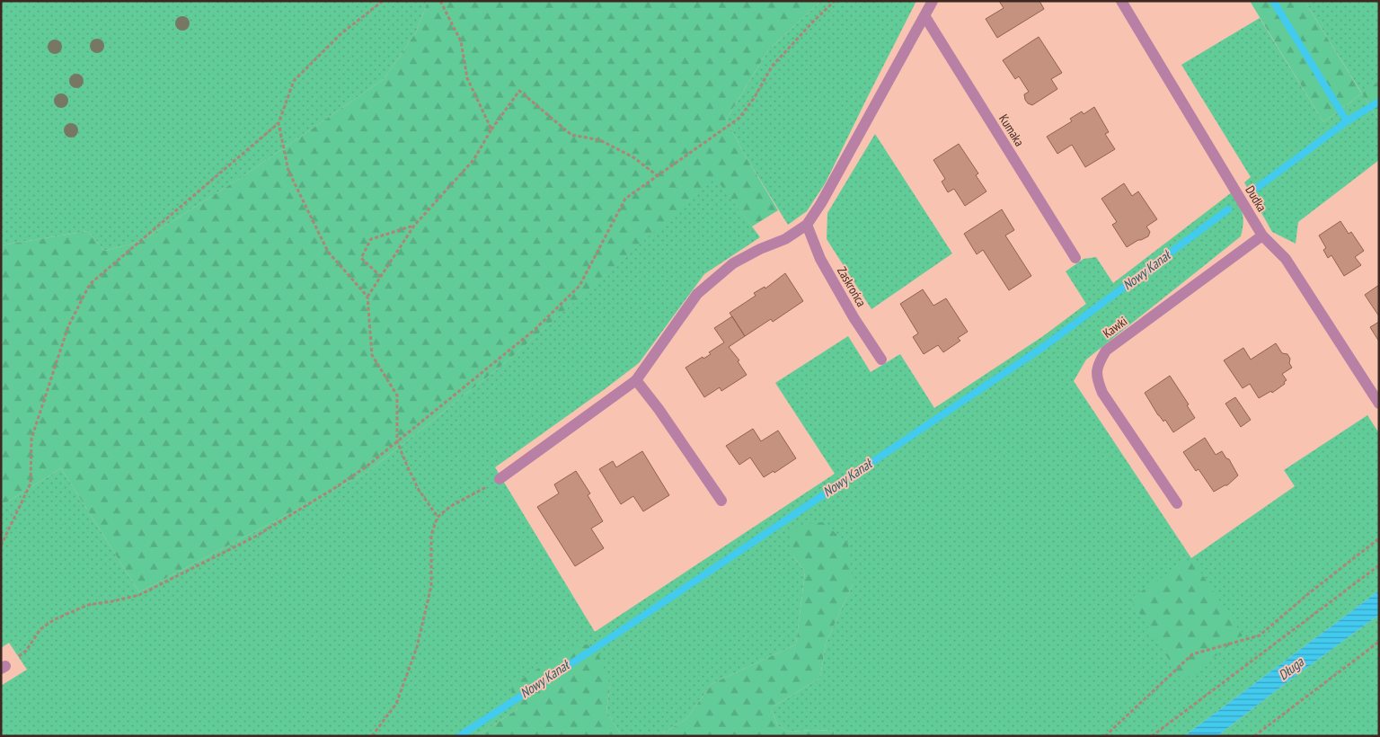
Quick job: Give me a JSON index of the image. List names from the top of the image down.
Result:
{
  "streets": {
    "street": [
      "Kumaka",
      "Dudka",
      "Zaskrońca",
      "Kawki"
    ]
  },
  "crossings": [
    ["Dudka", "Kawki"]
  ],
  "water": ["Nowy Kanał", "Długa"]
}
